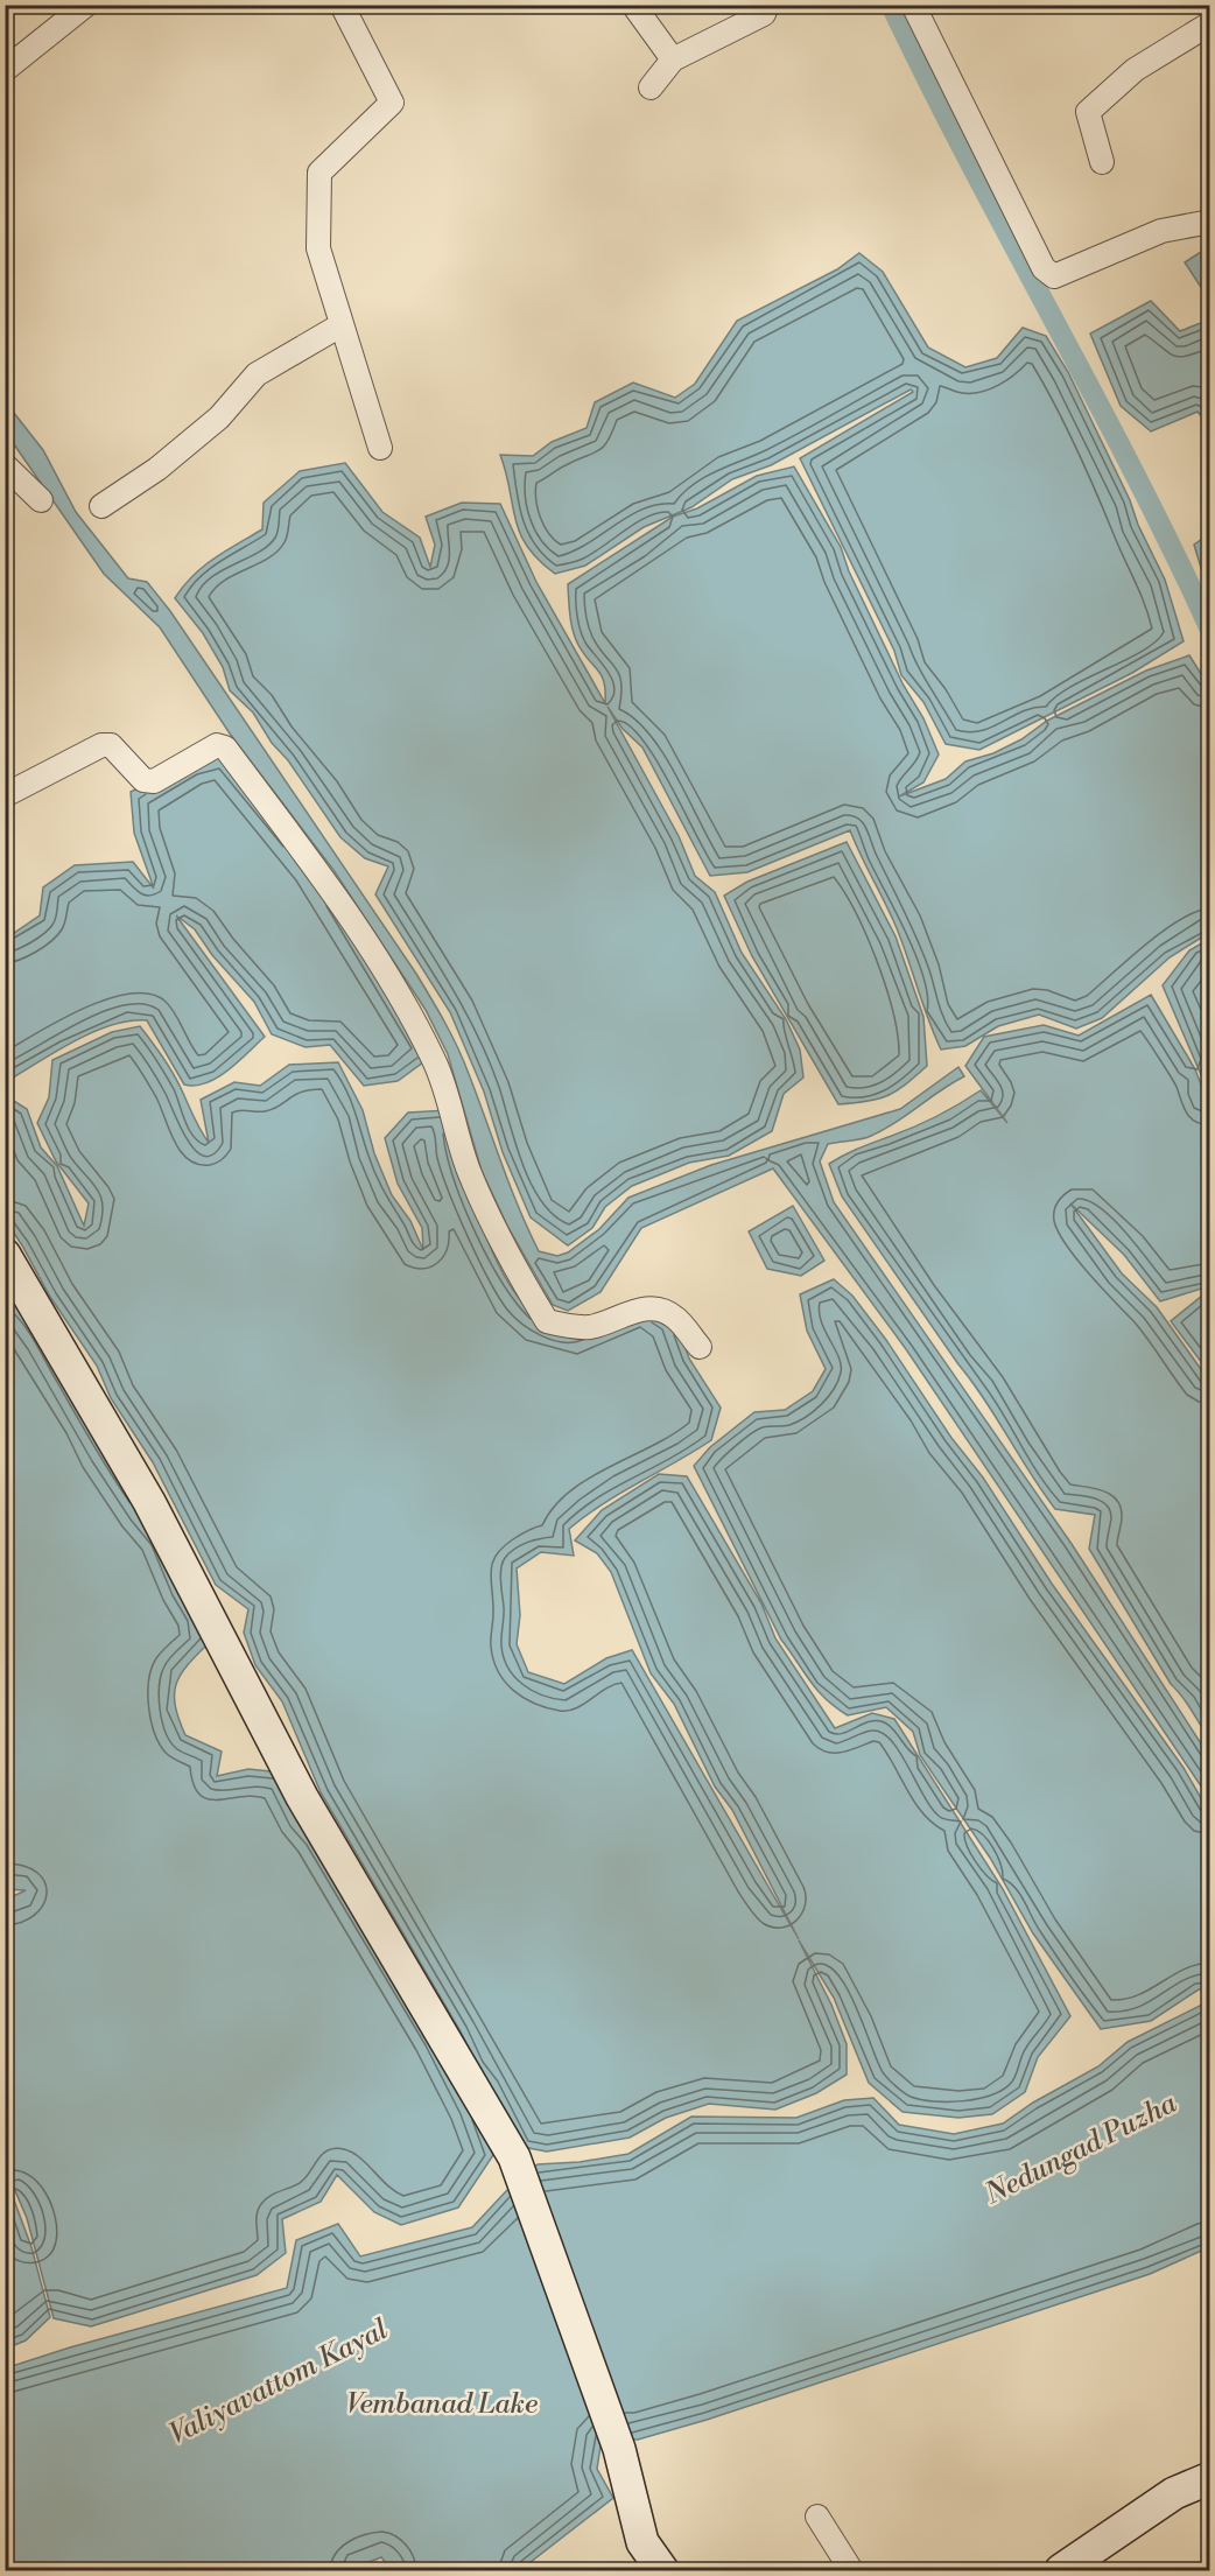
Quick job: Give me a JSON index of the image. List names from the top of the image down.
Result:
{
  "water": ["Nedungad Puzha", "Valiyavattom Kayal", "Vembanad Lake"]
}
